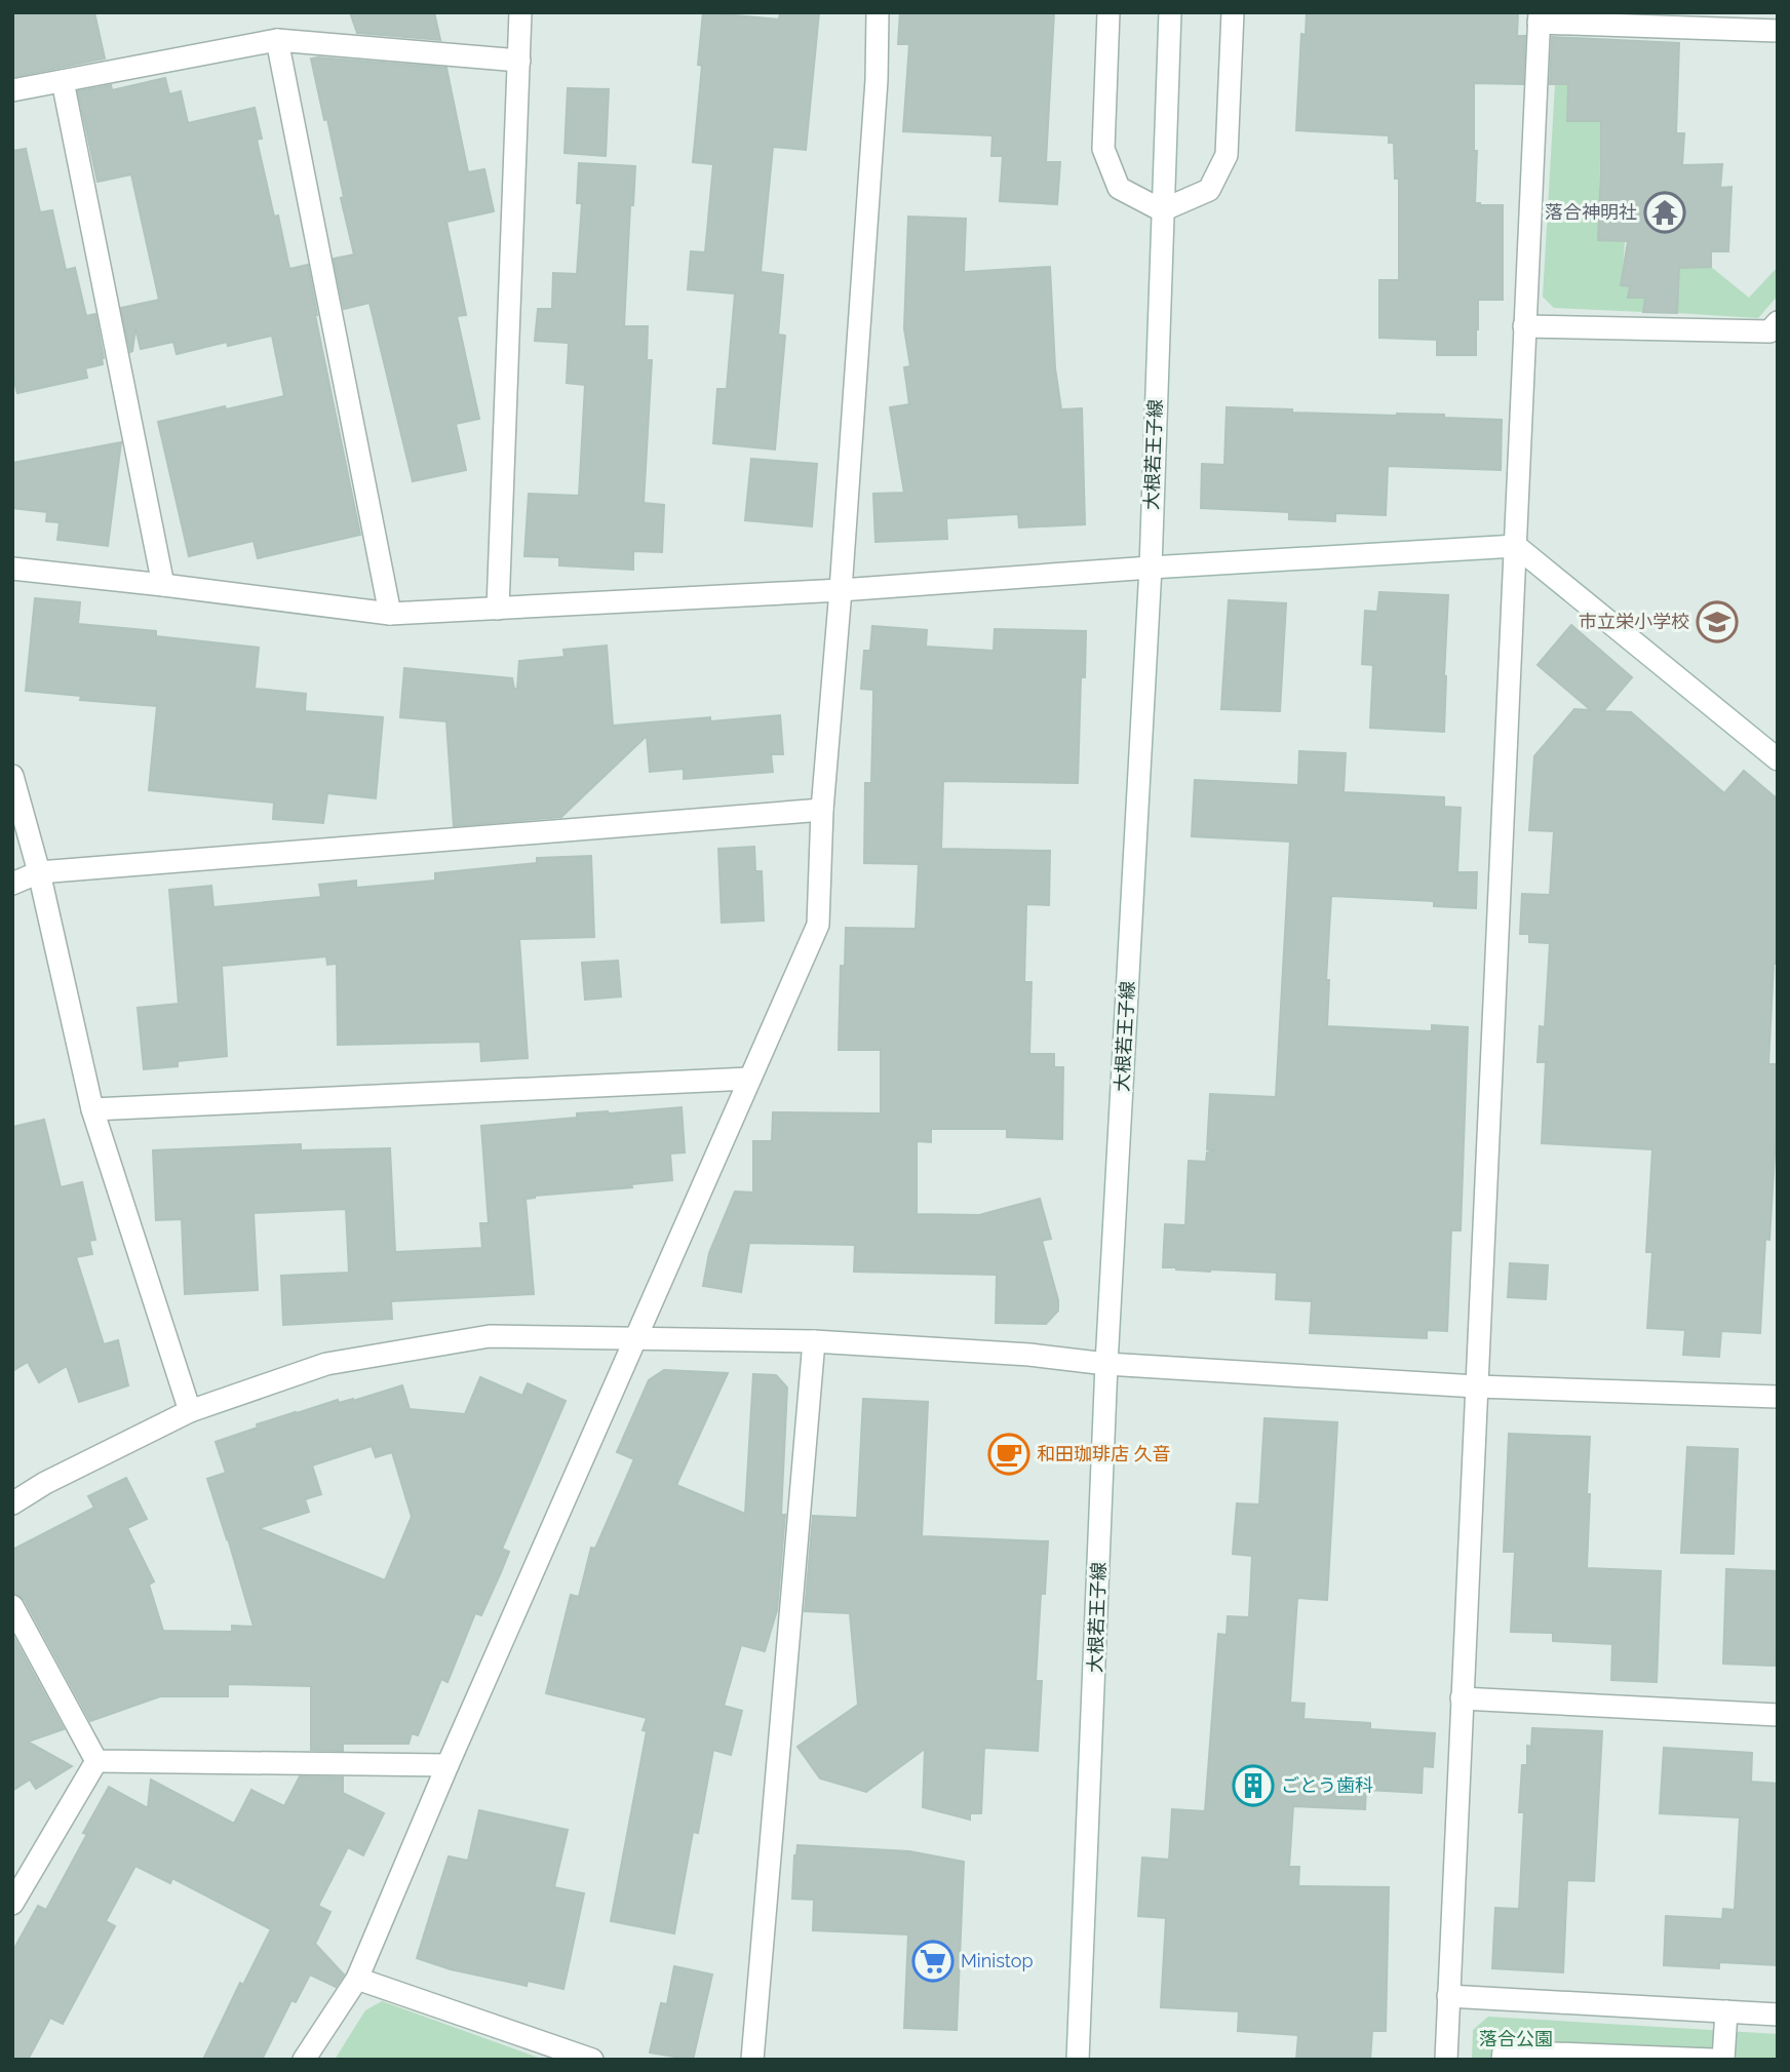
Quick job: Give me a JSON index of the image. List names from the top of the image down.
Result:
{
  "streets": {
    "street": ["大根若王子線"]
  },
  "parks": ["落合公園"],
  "places": {
    "temple": ["落合神明社"],
    "school or university": ["市立栄小学校"],
    "cafe": ["和田珈琲店 久音"],
    "building": ["ごとう歯科"],
    "supermarket": ["Ministop"]
  }
}
